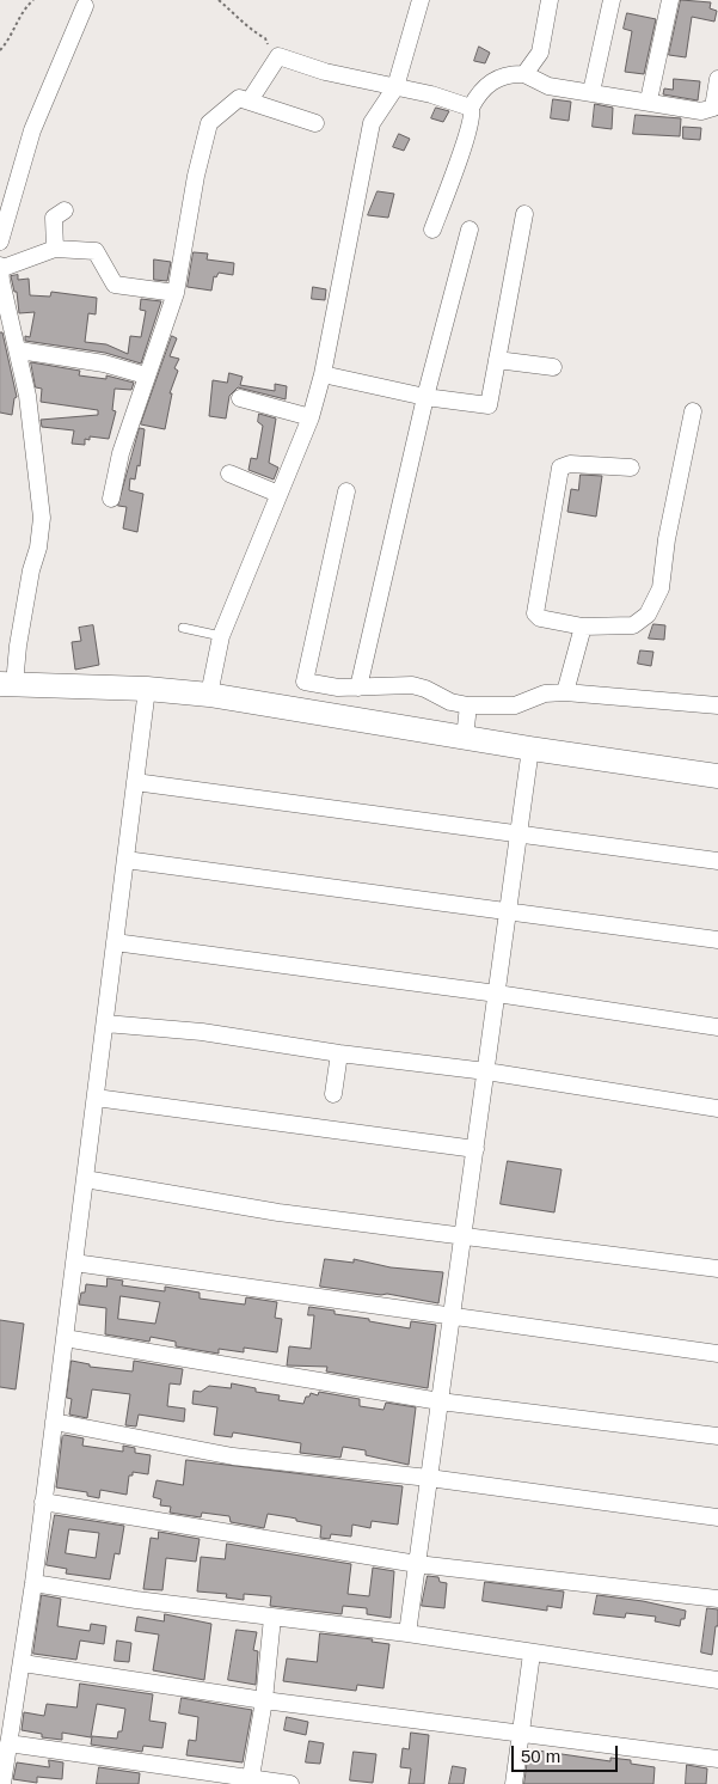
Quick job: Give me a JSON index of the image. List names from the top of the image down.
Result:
{
  "scale_bar": "50 m"
}
